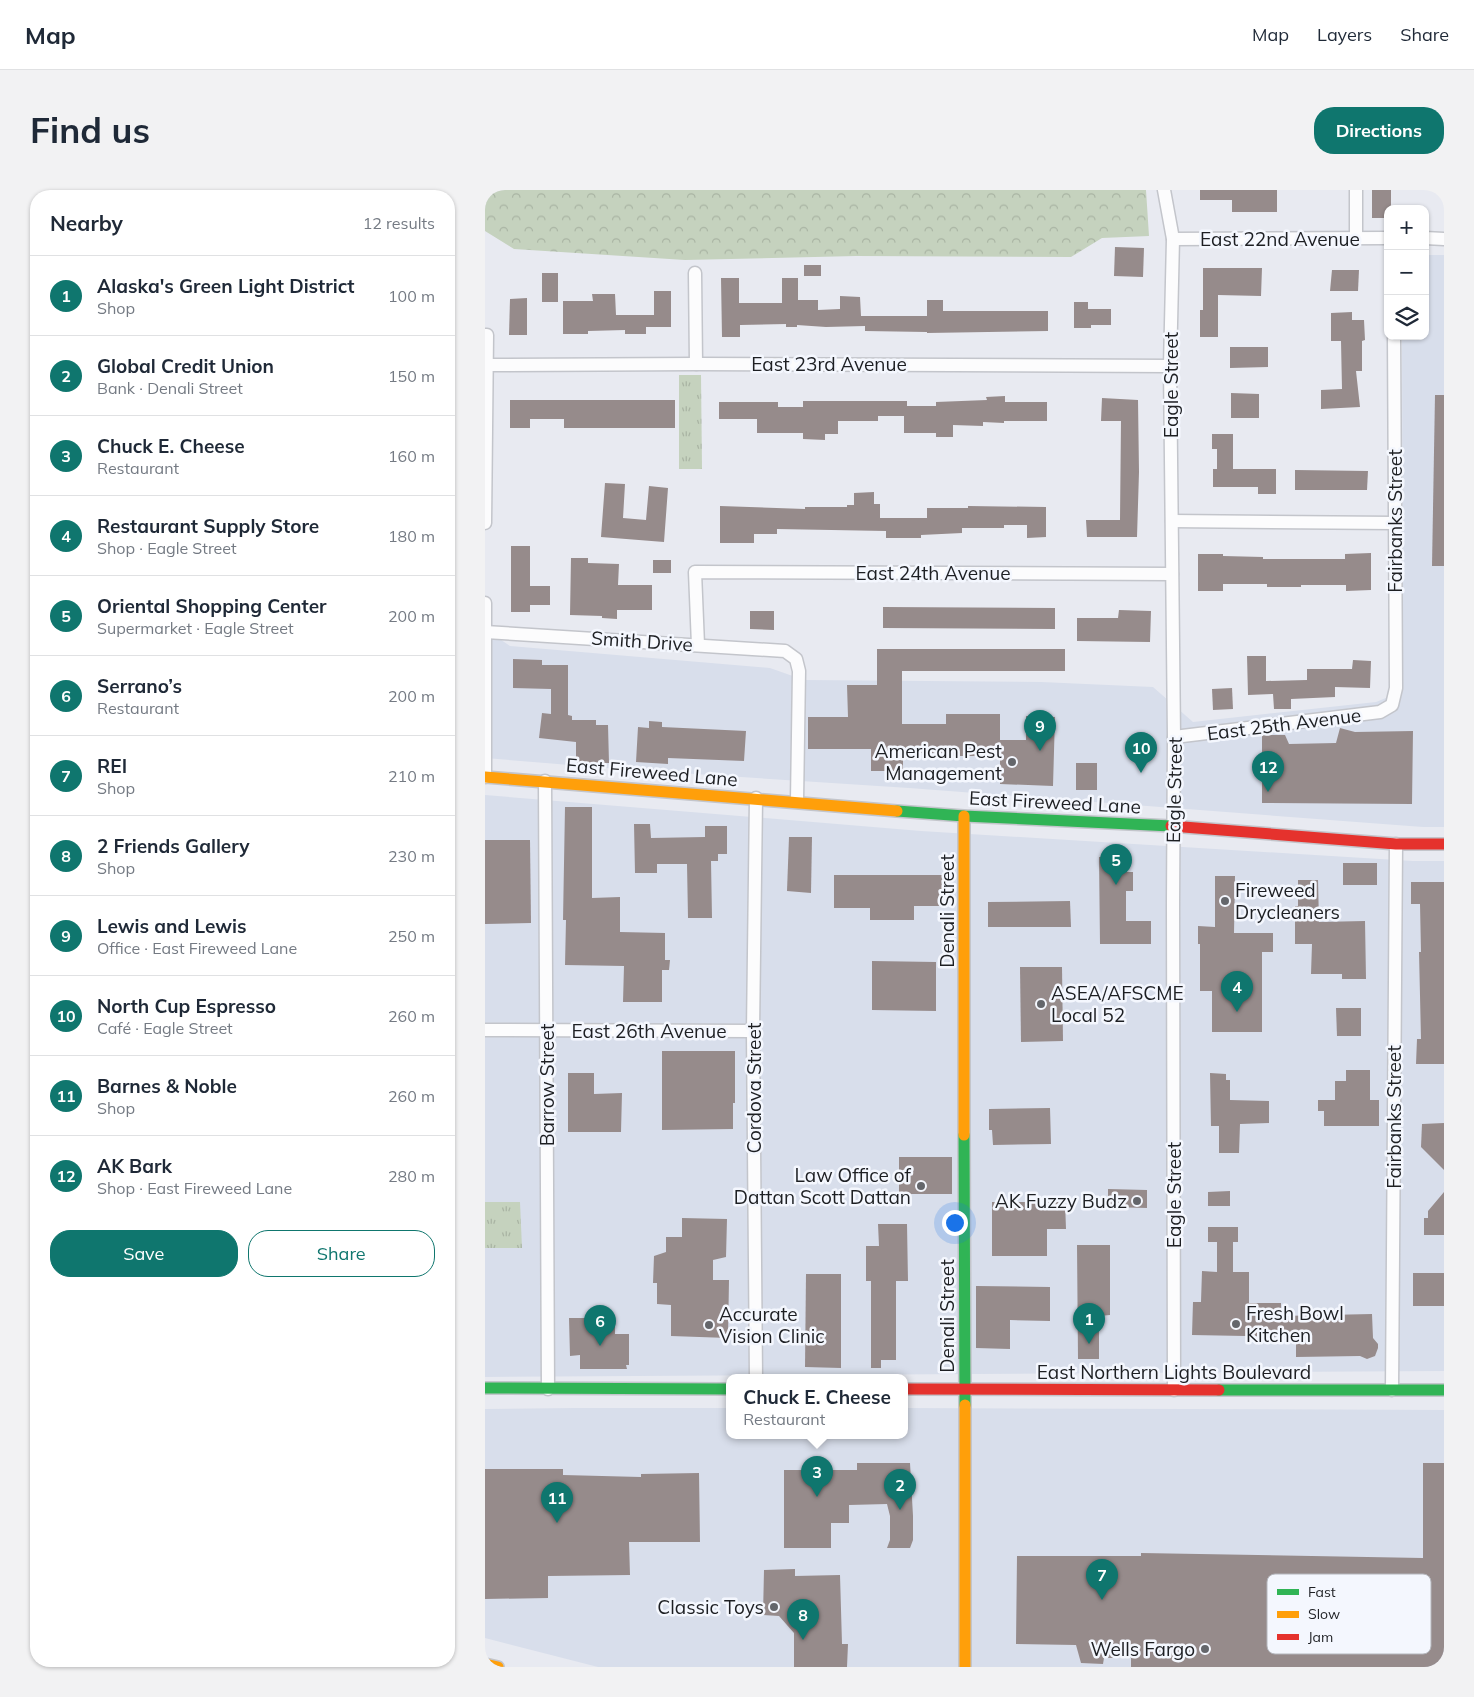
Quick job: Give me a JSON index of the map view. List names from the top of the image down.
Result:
{
  "streets": {
    "main road": ["East Fireweed Lane", "Denali Street", "East Northern Lights Boulevard"],
    "street": [
      "East 22nd Avenue",
      "East 23rd Avenue",
      "Eagle Street",
      "Fairbanks Street",
      "East 24th Avenue",
      "Smith Drive",
      "East 25th Avenue",
      "East 26th Avenue",
      "Barrow Street",
      "Cordova Street"
    ]
  },
  "crossings": [
    ["East 22nd Avenue", "Eagle Street"],
    ["East 23rd Avenue", "Eagle Street"],
    ["Eagle Street", "East 24th Avenue"],
    ["Eagle Street", "East 25th Avenue"],
    ["Eagle Street", "East Fireweed Lane"],
    ["Eagle Street", "East Northern Lights Boulevard"],
    ["Fairbanks Street", "East 25th Avenue"],
    ["Fairbanks Street", "East Fireweed Lane"],
    ["Fairbanks Street", "East Northern Lights Boulevard"],
    ["East 24th Avenue", "Smith Drive"],
    ["Smith Drive", "East Fireweed Lane"],
    ["East Fireweed Lane", "Denali Street"],
    ["East Fireweed Lane", "Barrow Street"],
    ["East Fireweed Lane", "Cordova Street"],
    ["Denali Street", "East Northern Lights Boulevard"],
    ["East 26th Avenue", "Barrow Street"],
    ["East 26th Avenue", "Cordova Street"]
  ],
  "places": [
    "American Pest Management",
    "Fireweed Drycleaners",
    "ASEA/AFSCME Local 52",
    "Law Office of Dattan Scott Dattan",
    "AK Fuzzy Budz",
    "Fresh Bowl Kitchen",
    "Accurate Vision Clinic",
    "Classic Toys",
    "Wells Fargo"
  ],
  "legend": ["Fast", "Slow", "Jam"],
  "page": {
    "header": "Map",
    "nav": ["Map", "Layers", "Share"],
    "buttons": [
      "Directions",
      ["Save", "Share"]
    ],
    "title": "Find us",
    "heading": ["Nearby", "12 results"],
    "map_buttons": ["+", "−"],
    "list": [
      {
        "mark": "1",
        "name": "Alaska's Green Light District",
        "note": "Shop",
        "value": "100 m"
      },
      {
        "mark": "2",
        "name": "Global Credit Union",
        "note": "Bank · Denali Street",
        "value": "150 m"
      },
      {
        "mark": "3",
        "name": "Chuck E. Cheese",
        "note": "Restaurant",
        "value": "160 m"
      },
      {
        "mark": "4",
        "name": "Restaurant Supply Store",
        "note": "Shop · Eagle Street",
        "value": "180 m"
      },
      {
        "mark": "5",
        "name": "Oriental Shopping Center",
        "note": "Supermarket · Eagle Street",
        "value": "200 m"
      },
      {
        "mark": "6",
        "name": "Serrano’s",
        "note": "Restaurant",
        "value": "200 m"
      },
      {
        "mark": "7",
        "name": "REI",
        "note": "Shop",
        "value": "210 m"
      },
      {
        "mark": "8",
        "name": "2 Friends Gallery",
        "note": "Shop",
        "value": "230 m"
      },
      {
        "mark": "9",
        "name": "Lewis and Lewis",
        "note": "Office · East Fireweed Lane",
        "value": "250 m"
      },
      {
        "mark": "10",
        "name": "North Cup Espresso",
        "note": "Café · Eagle Street",
        "value": "260 m"
      },
      {
        "mark": "11",
        "name": "Barnes & Noble",
        "note": "Shop",
        "value": "260 m"
      },
      {
        "mark": "12",
        "name": "AK Bark",
        "note": "Shop · East Fireweed Lane",
        "value": "280 m"
      }
    ],
    "pins": [
      "9",
      "10",
      "12",
      "5",
      "4",
      "1",
      "6",
      "3",
      "2",
      "11",
      "7",
      "8"
    ],
    "popup": ["Chuck E. Cheese", "Restaurant"]
  }
}
